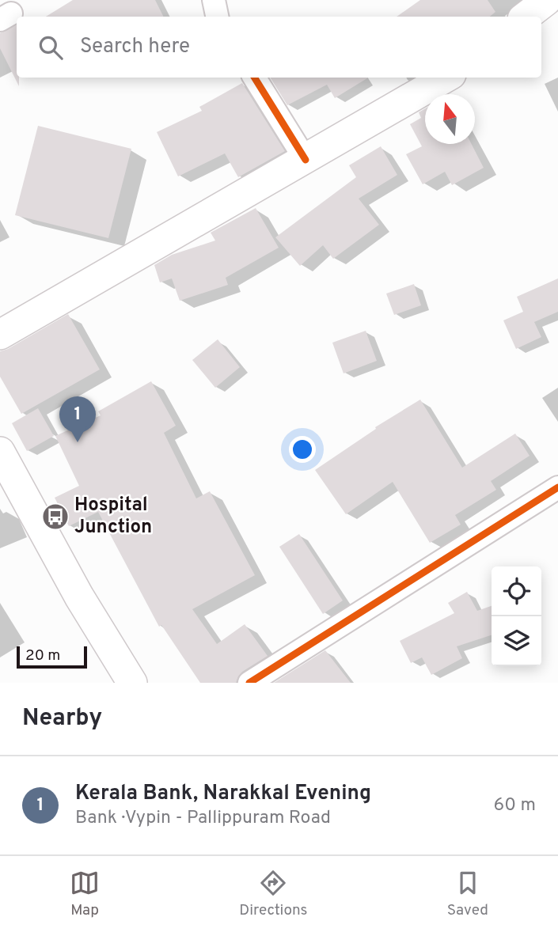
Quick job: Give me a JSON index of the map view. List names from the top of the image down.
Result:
{
  "places": {
    "bus stop": ["Hospital Junction"]
  },
  "scale_bar": "20 m",
  "north": "top",
  "page": {
    "search": "Search here",
    "pins": "1",
    "scale": "20 m",
    "heading": "Nearby",
    "list": [
      {
        "mark": "1",
        "name": "Kerala Bank, Narakkal Evening",
        "note": "Bank · Vypin - Pallippuram Road",
        "value": "60 m"
      }
    ],
    "nav": ["Map", "Directions", "Saved"]
  }
}
